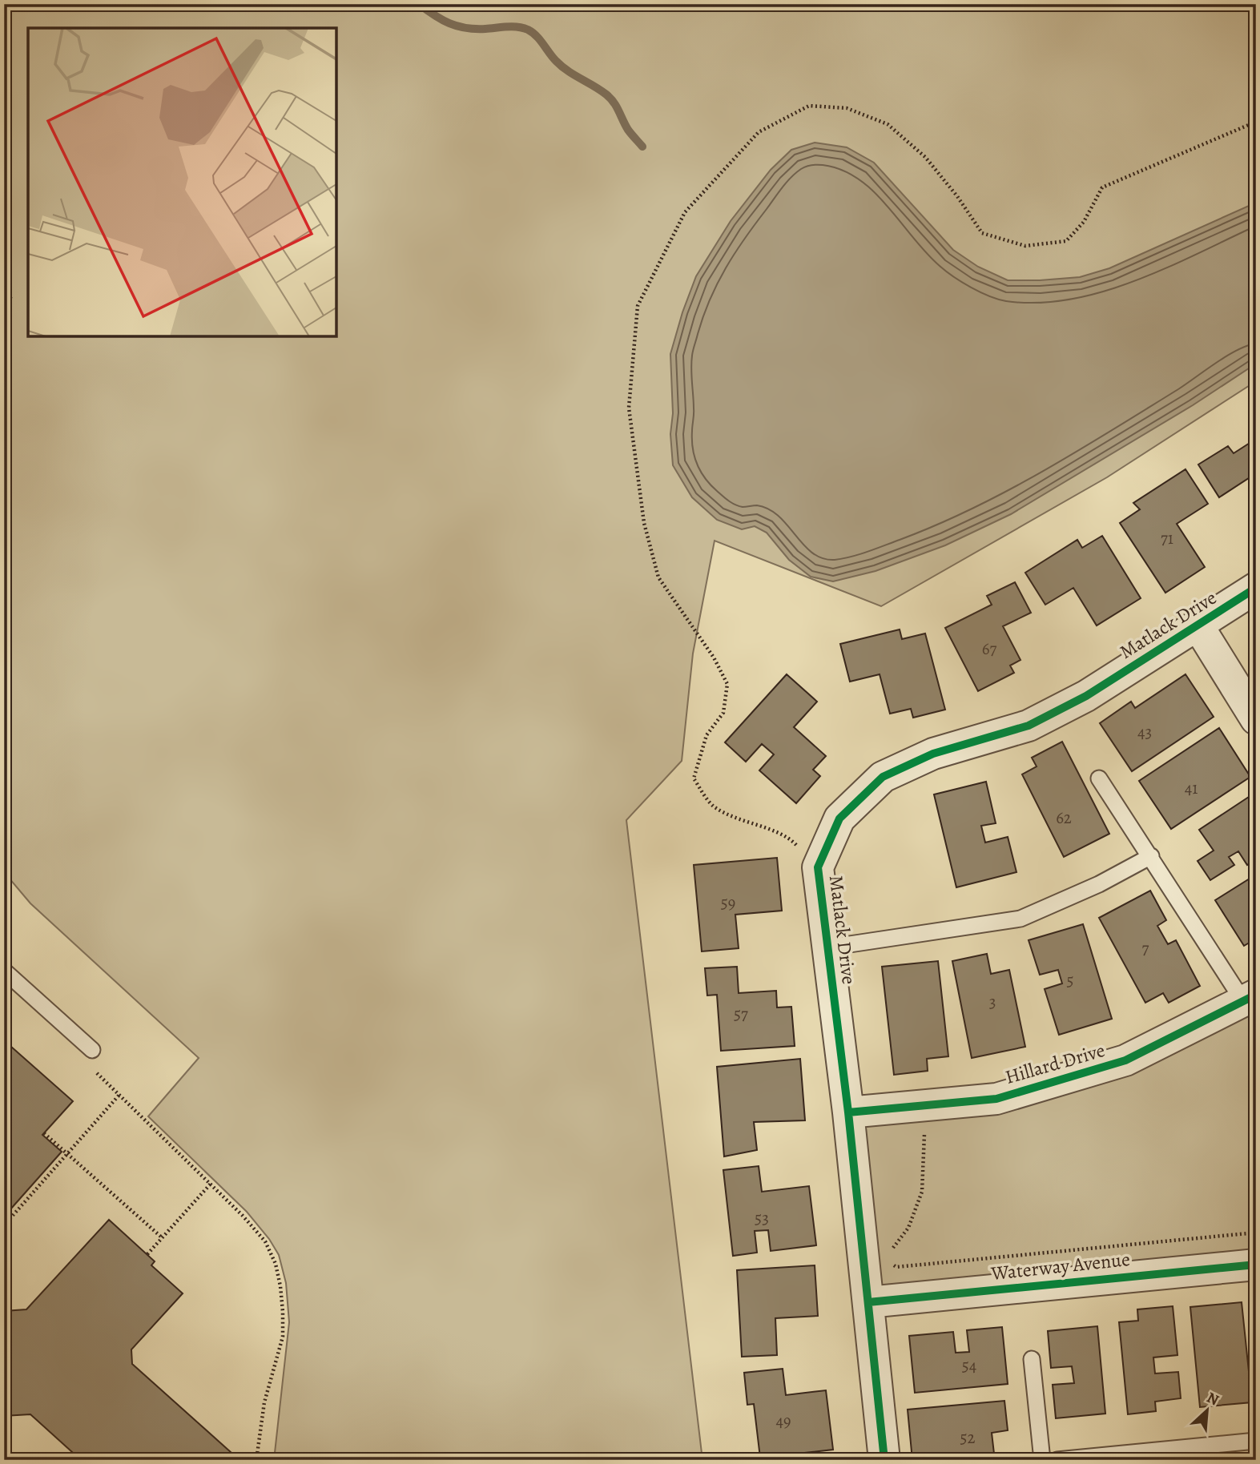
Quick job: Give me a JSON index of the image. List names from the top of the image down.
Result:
{
  "streets": {
    "street": ["Matlack Drive", "Hillard Drive", "Waterway Avenue"]
  },
  "crossings": [
    ["Matlack Drive", "Hillard Drive"],
    ["Matlack Drive", "Waterway Avenue"]
  ],
  "house_numbers": [
    "71",
    "67",
    "43",
    "41",
    "62",
    "59",
    "7",
    "5",
    "3",
    "57",
    "53",
    "54",
    "49",
    "52"
  ],
  "north": "top right"
}
